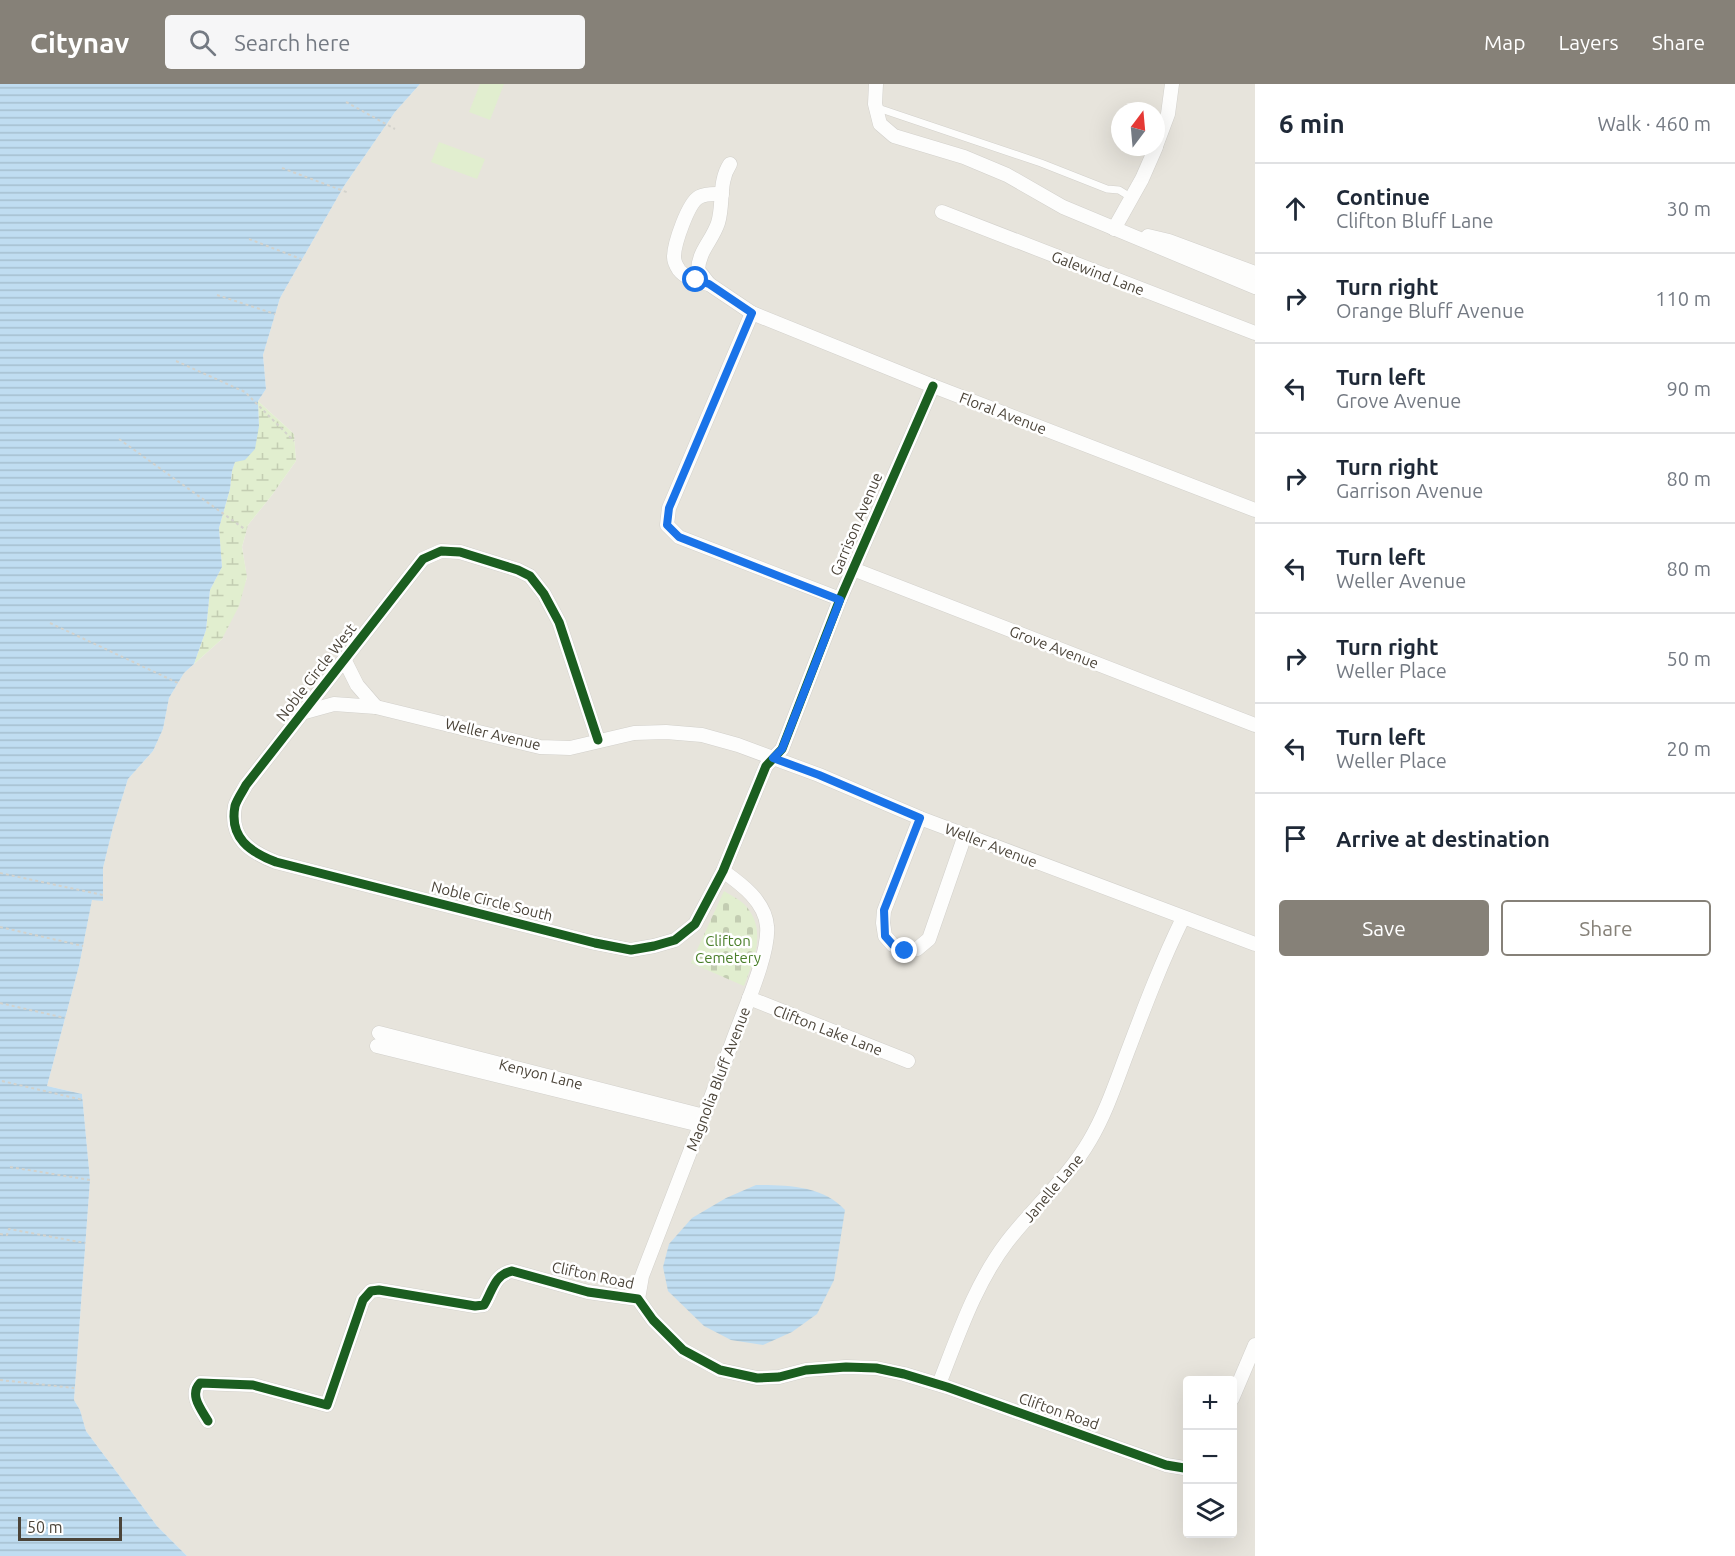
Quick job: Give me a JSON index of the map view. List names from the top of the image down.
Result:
{
  "streets": {
    "street": [
      "Galewind Lane",
      "Floral Avenue",
      "Garrison Avenue",
      "Grove Avenue",
      "Noble Circle West",
      "Weller Avenue",
      "Noble Circle South",
      "Clifton Lake Lane",
      "Magnolia Bluff Avenue",
      "Janelle Lane",
      "Clifton Road"
    ]
  },
  "crossings": [
    ["Floral Avenue", "Garrison Avenue"],
    ["Garrison Avenue", "Grove Avenue"],
    ["Garrison Avenue", "Weller Avenue"],
    ["Garrison Avenue", "Noble Circle South"],
    ["Garrison Avenue", "Magnolia Bluff Avenue"],
    ["Noble Circle West", "Weller Avenue"],
    ["Noble Circle West", "Noble Circle South"],
    ["Weller Avenue", "Janelle Lane"],
    ["Noble Circle South", "Magnolia Bluff Avenue"],
    ["Clifton Lake Lane", "Magnolia Bluff Avenue"],
    ["Magnolia Bluff Avenue", "Clifton Road"],
    ["Janelle Lane", "Clifton Road"]
  ],
  "parks": ["Clifton Cemetery"],
  "scale_bar": "50 m",
  "north": "top",
  "page": {
    "header": "Citynav",
    "search": "Search here",
    "nav": ["Map", "Layers", "Share"],
    "heading": ["6 min", "Walk · 460 m"],
    "list": [
      ["Continue", "Clifton Bluff Lane", "30 m"],
      ["Turn right", "Orange Bluff Avenue", "110 m"],
      ["Turn left", "Grove Avenue", "90 m"],
      ["Turn right", "Garrison Avenue", "80 m"],
      ["Turn left", "Weller Avenue", "80 m"],
      ["Turn right", "Weller Place", "50 m"],
      ["Turn left", "Weller Place", "20 m"],
      "Arrive at destination"
    ],
    "buttons": ["Save", "Share"],
    "map_buttons": ["+", "−"],
    "scale": "50 m"
  }
}
